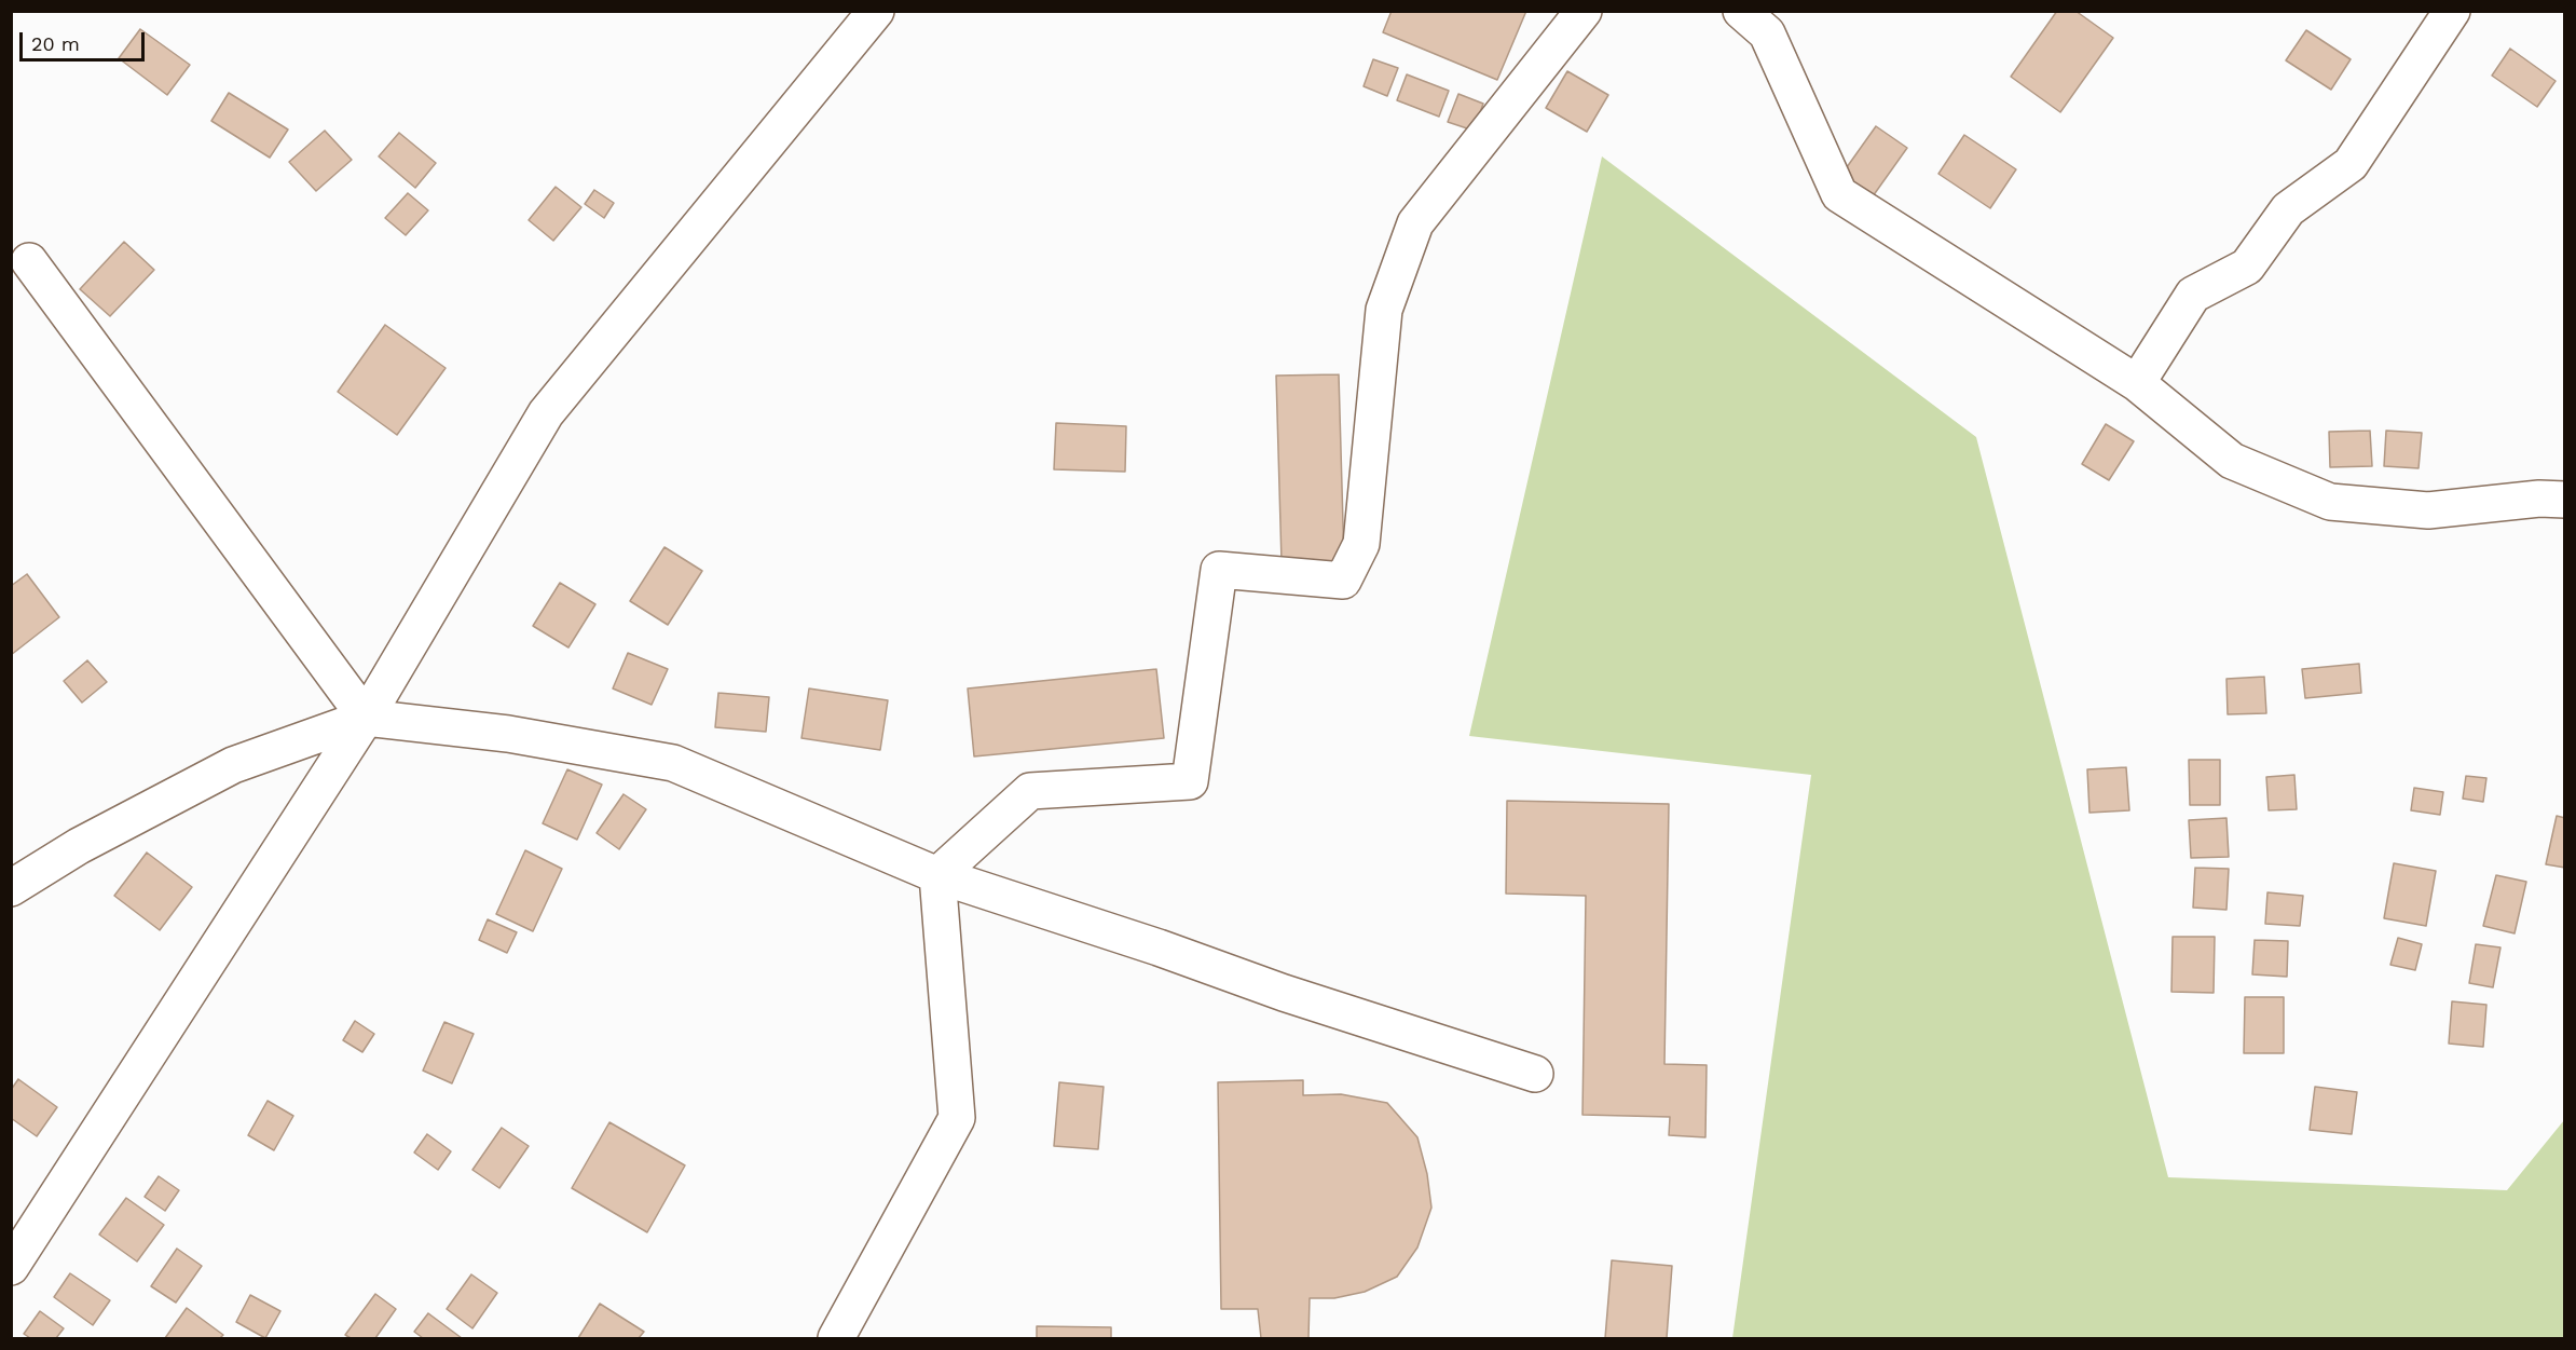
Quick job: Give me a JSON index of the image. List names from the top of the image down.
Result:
{
  "scale_bar": "20 m"
}
